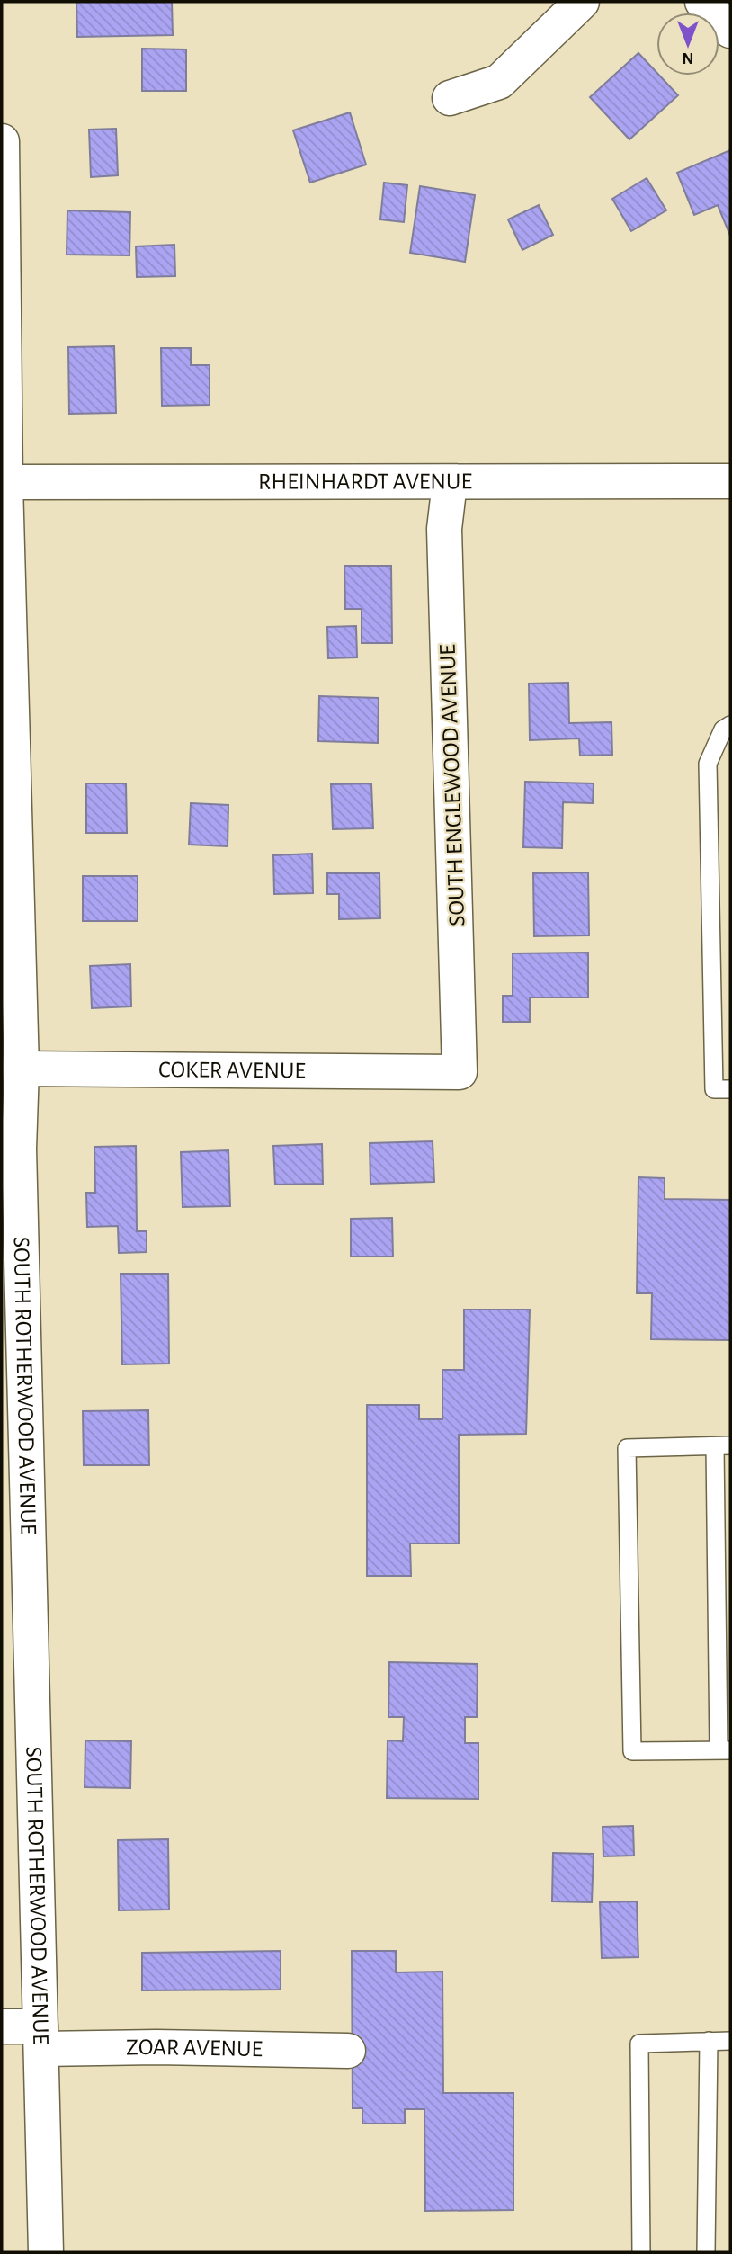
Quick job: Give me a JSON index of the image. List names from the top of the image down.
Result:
{
  "streets": {
    "street": [
      "RHEINHARDT AVENUE",
      "SOUTH ENGLEWOOD AVENUE",
      "COKER AVENUE",
      "SOUTH ROTHERWOOD AVENUE",
      "ZOAR AVENUE"
    ]
  },
  "crossings": [
    ["RHEINHARDT AVENUE", "SOUTH ENGLEWOOD AVENUE"],
    ["RHEINHARDT AVENUE", "SOUTH ROTHERWOOD AVENUE"],
    ["SOUTH ENGLEWOOD AVENUE", "COKER AVENUE"],
    ["COKER AVENUE", "SOUTH ROTHERWOOD AVENUE"],
    ["SOUTH ROTHERWOOD AVENUE", "ZOAR AVENUE"]
  ],
  "north": "bottom"
}
